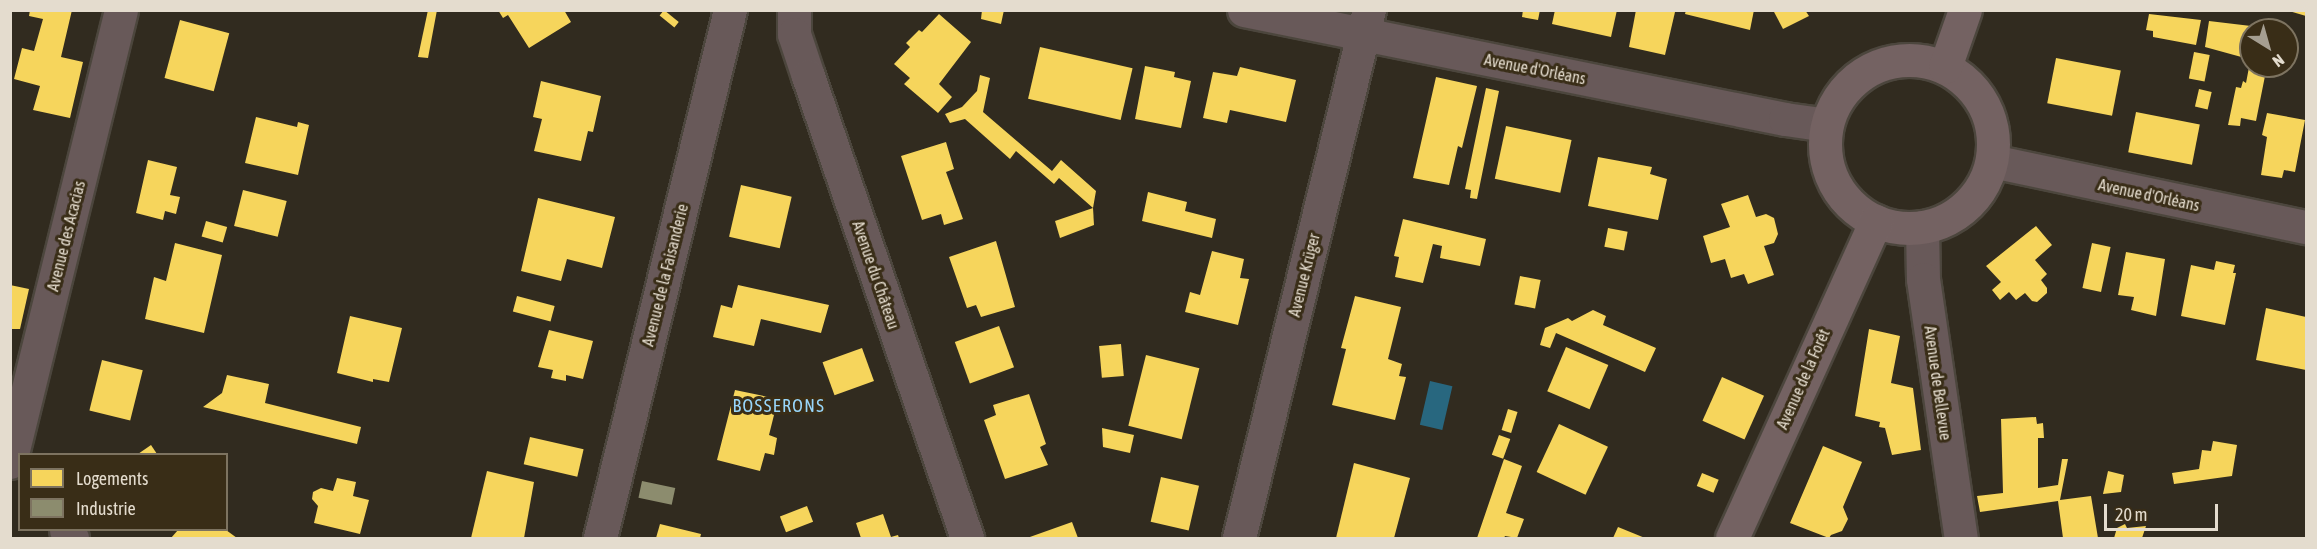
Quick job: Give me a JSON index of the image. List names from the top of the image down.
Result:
{
  "streets": {
    "street": [
      "Avenue d'Orléans",
      "Avenue des Acacias",
      "Avenue de la Faisanderie",
      "Avenue du Château",
      "Avenue Krüger",
      "Avenue de la Forêt",
      "Avenue de Bellevue"
    ]
  },
  "crossings": [
    ["Avenue d'Orléans", "Avenue Krüger"],
    ["Avenue d'Orléans", "Avenue de la Forêt"],
    ["Avenue d'Orléans", "Avenue de Bellevue"],
    ["Avenue de la Forêt", "Avenue de Bellevue"]
  ],
  "districts": ["BOSSERONS"],
  "legend": ["Logements", "Industrie"],
  "scale_bar": "20 m",
  "north": "bottom right"
}
